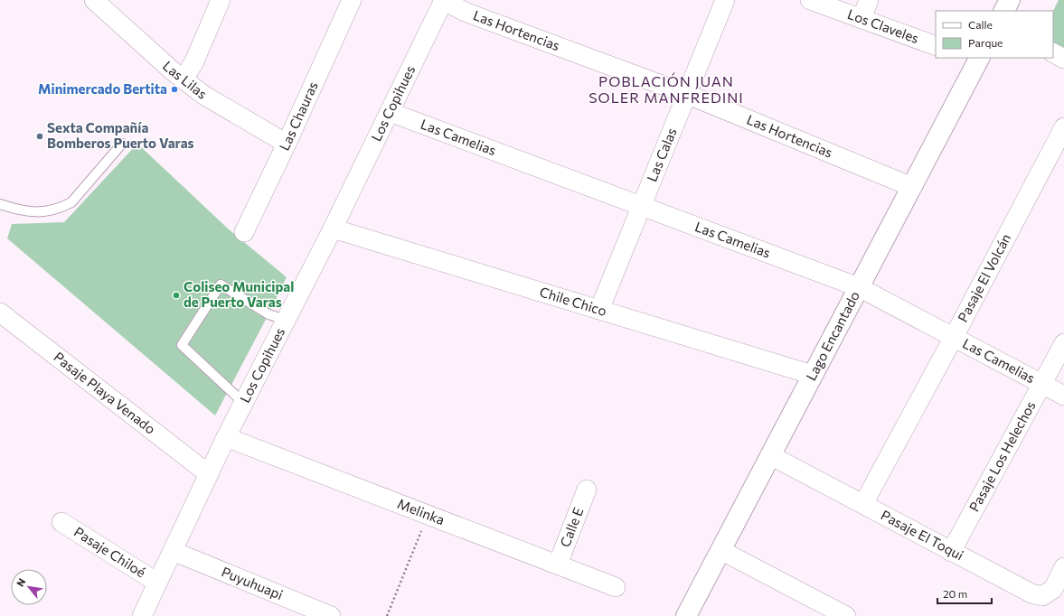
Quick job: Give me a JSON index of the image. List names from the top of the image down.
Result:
{
  "streets": {
    "street": [
      "Los Claveles",
      "Las Hortencias",
      "Las Lilas",
      "Los Copihues",
      "Las Chauras",
      "Las Camelias",
      "Las Calas",
      "Pasaje El Volcán",
      "Chile Chico",
      "Lago Encantado",
      "Pasaje Playa Venado",
      "Pasaje Los Helechos",
      "Melinka",
      "Calle E",
      "Pasaje El Toqui",
      "Pasaje Chiloé",
      "Puyuhuapi"
    ]
  },
  "crossings": [
    ["Las Hortencias", "Los Copihues"],
    ["Las Hortencias", "Las Calas"],
    ["Las Hortencias", "Lago Encantado"],
    ["Las Lilas", "Las Chauras"],
    ["Los Copihues", "Las Camelias"],
    ["Los Copihues", "Chile Chico"],
    ["Los Copihues", "Pasaje Playa Venado"],
    ["Los Copihues", "Melinka"],
    ["Los Copihues", "Pasaje Chiloé"],
    ["Los Copihues", "Puyuhuapi"],
    ["Las Camelias", "Las Calas"],
    ["Las Camelias", "Pasaje El Volcán"],
    ["Las Camelias", "Lago Encantado"],
    ["Las Camelias", "Pasaje Los Helechos"],
    ["Las Calas", "Chile Chico"],
    ["Pasaje El Volcán", "Pasaje El Toqui"],
    ["Chile Chico", "Lago Encantado"],
    ["Lago Encantado", "Pasaje El Toqui"],
    ["Pasaje Los Helechos", "Pasaje El Toqui"],
    ["Melinka", "Calle E"]
  ],
  "districts": ["POBLACIÓN JUAN SOLER MANFREDINI"],
  "places": ["Minimercado Bertita", "Sexta Compañía Bomberos Puerto Varas", "Coliseo Municipal de Puerto Varas"],
  "legend": ["Calle", "Parque"],
  "scale_bar": "20 m",
  "north": "top left"
}
